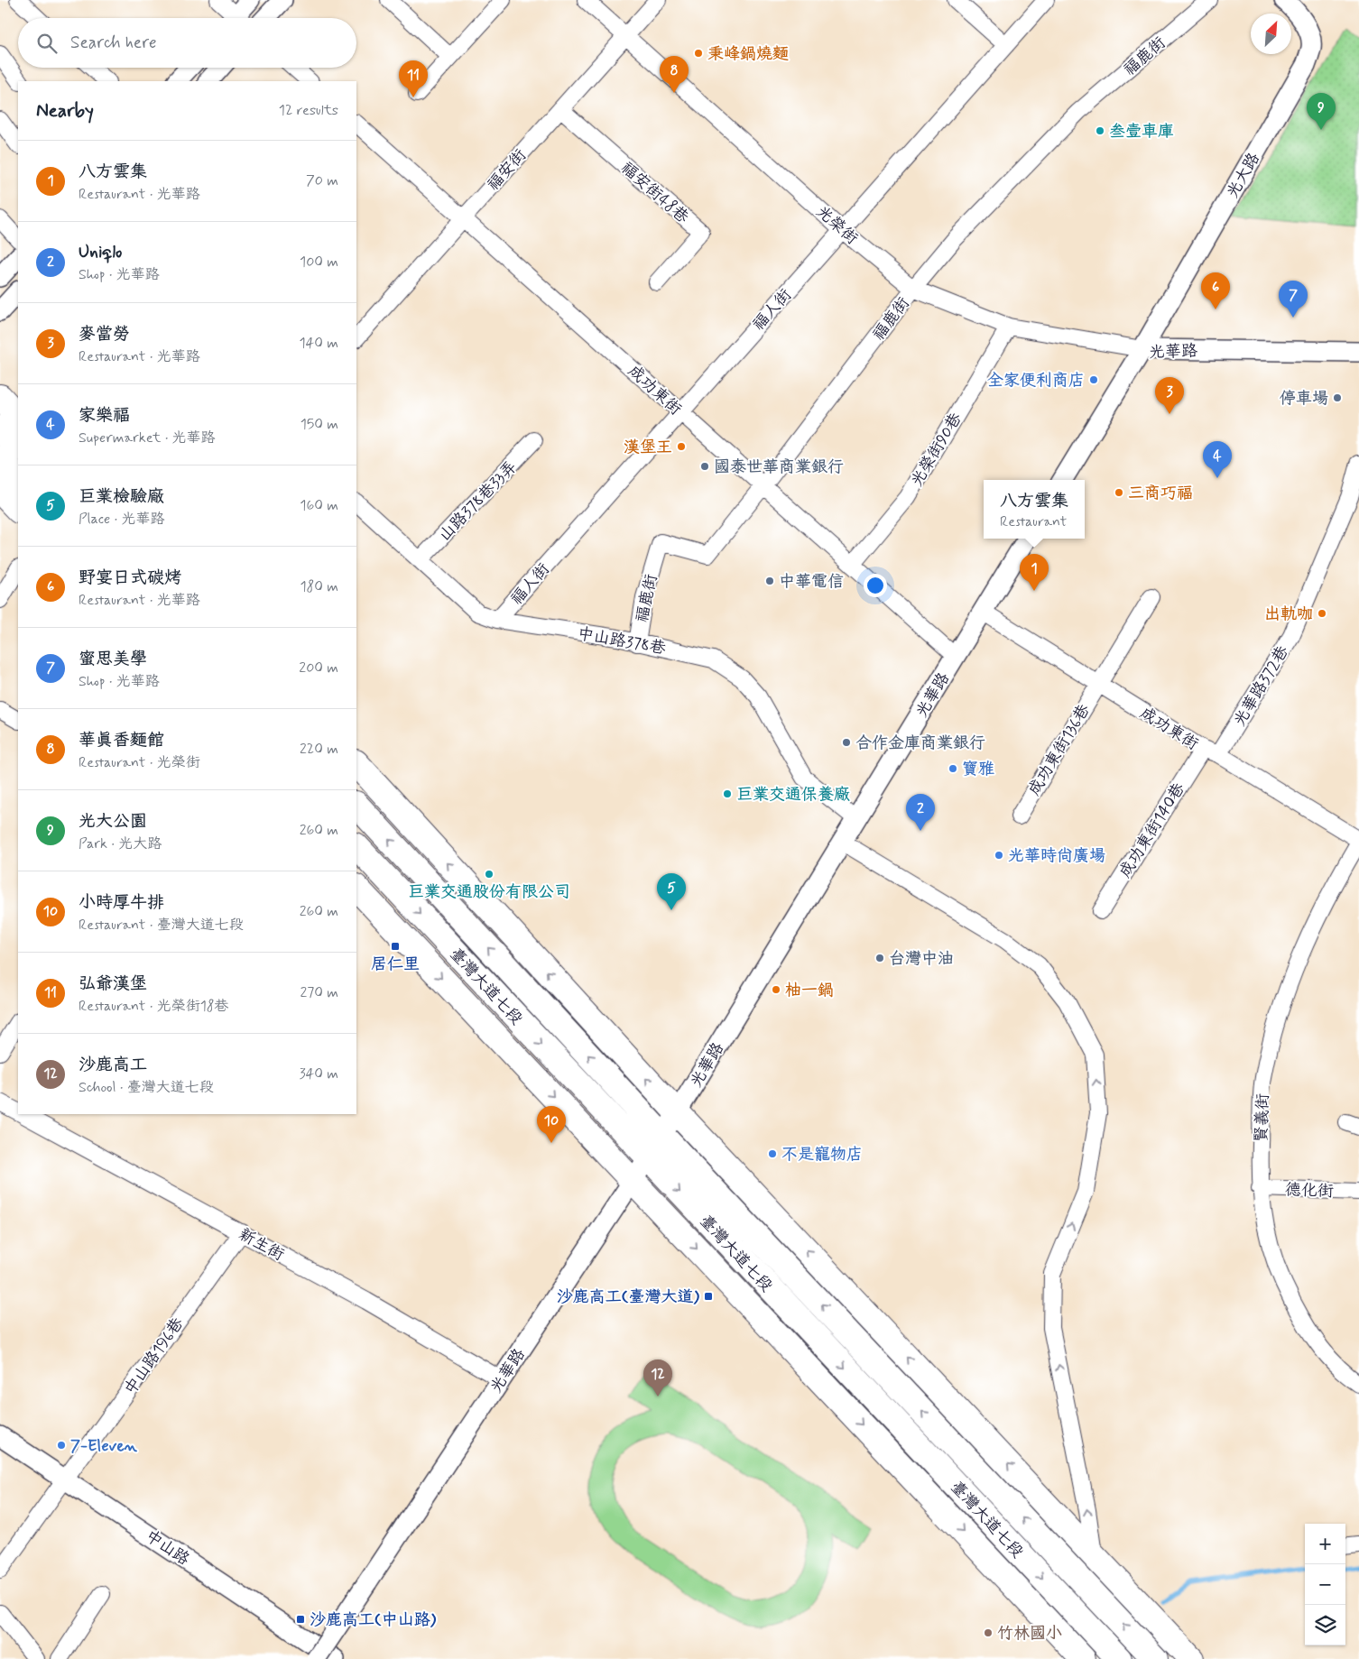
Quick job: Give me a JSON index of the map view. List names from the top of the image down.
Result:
{
  "streets": {
    "main road": ["臺灣大道七段"],
    "street": [
      "福鹿街",
      "福安街",
      "光大路",
      "福安街48巷",
      "光榮街",
      "福人街",
      "光華路",
      "成功東街",
      "光榮街90巷",
      "山路378巷33弄",
      "中山路378巷",
      "光華路372巷",
      "成功東街136巷",
      "成功東街140巷",
      "賢義街",
      "德化街",
      "新生街",
      "中山路196巷",
      "中山路"
    ]
  },
  "crossings": [
    ["福鹿街", "光榮街"],
    ["福鹿街", "成功東街"],
    ["福鹿街", "中山路378巷"],
    ["福安街", "福安街48巷"],
    ["福安街", "光榮街"],
    ["福安街", "成功東街"],
    ["光大路", "光榮街"],
    ["光大路", "光華路"],
    ["光榮街", "福人街"],
    ["光榮街", "光華路"],
    ["光榮街", "光榮街90巷"],
    ["福人街", "成功東街"],
    ["福人街", "中山路378巷"],
    ["光華路", "成功東街"],
    ["光華路", "中山路378巷"],
    ["光華路", "臺灣大道七段"],
    ["光華路", "新生街"],
    ["成功東街", "光榮街90巷"],
    ["成功東街", "光華路372巷"],
    ["成功東街", "成功東街136巷"],
    ["成功東街", "成功東街140巷"],
    ["成功東街", "賢義街"],
    ["山路378巷33弄", "中山路378巷"],
    ["賢義街", "德化街"],
    ["新生街", "中山路196巷"],
    ["中山路196巷", "中山路"]
  ],
  "places": {
    "other": [
      "秉峰鍋燒麵",
      "叁壹車庫",
      "全家便利商店",
      "停車場",
      "漢堡王",
      "國泰世華商業銀行",
      "三商巧福",
      "中華電信",
      "出軌咖",
      "合作金庫商業銀行",
      "寶雅",
      "巨業交通保養廠",
      "光華時尚廣場",
      "巨業交通股份有限公司",
      "台灣中油",
      "柚一鍋",
      "不是寵物店",
      "7-Eleven",
      "竹林國小"
    ],
    "transit": ["居仁里", "沙鹿高工(臺灣大道)", "沙鹿高工(中山路)"]
  },
  "north": "top right",
  "page": {
    "search": "Search here",
    "pins": [
      "8",
      "11",
      "9",
      "6",
      "7",
      "3",
      "4",
      "1",
      "2",
      "5",
      "10",
      "12"
    ],
    "heading": ["Nearby", "12 results"],
    "list": [
      {
        "mark": "1",
        "name": "八方雲集",
        "note": "Restaurant · 光華路",
        "value": "70 m"
      },
      {
        "mark": "2",
        "name": "Uniqlo",
        "note": "Shop · 光華路",
        "value": "100 m"
      },
      {
        "mark": "3",
        "name": "麥當勞",
        "note": "Restaurant · 光華路",
        "value": "140 m"
      },
      {
        "mark": "4",
        "name": "家樂福",
        "note": "Supermarket · 光華路",
        "value": "150 m"
      },
      {
        "mark": "5",
        "name": "巨業檢驗廠",
        "note": "Place · 光華路",
        "value": "160 m"
      },
      {
        "mark": "6",
        "name": "野宴日式碳烤",
        "note": "Restaurant · 光華路",
        "value": "180 m"
      },
      {
        "mark": "7",
        "name": "蜜思美學",
        "note": "Shop · 光華路",
        "value": "200 m"
      },
      {
        "mark": "8",
        "name": "華真香麵館",
        "note": "Restaurant · 光榮街",
        "value": "220 m"
      },
      {
        "mark": "9",
        "name": "光大公園",
        "note": "Park · 光大路",
        "value": "260 m"
      },
      {
        "mark": "10",
        "name": "小時厚牛排",
        "note": "Restaurant · 臺灣大道七段",
        "value": "260 m"
      },
      {
        "mark": "11",
        "name": "弘爺漢堡",
        "note": "Restaurant · 光榮街18巷",
        "value": "270 m"
      },
      {
        "mark": "12",
        "name": "沙鹿高工",
        "note": "School · 臺灣大道七段",
        "value": "340 m"
      }
    ],
    "popup": ["八方雲集", "Restaurant"],
    "map_buttons": ["+", "−"]
  }
}
